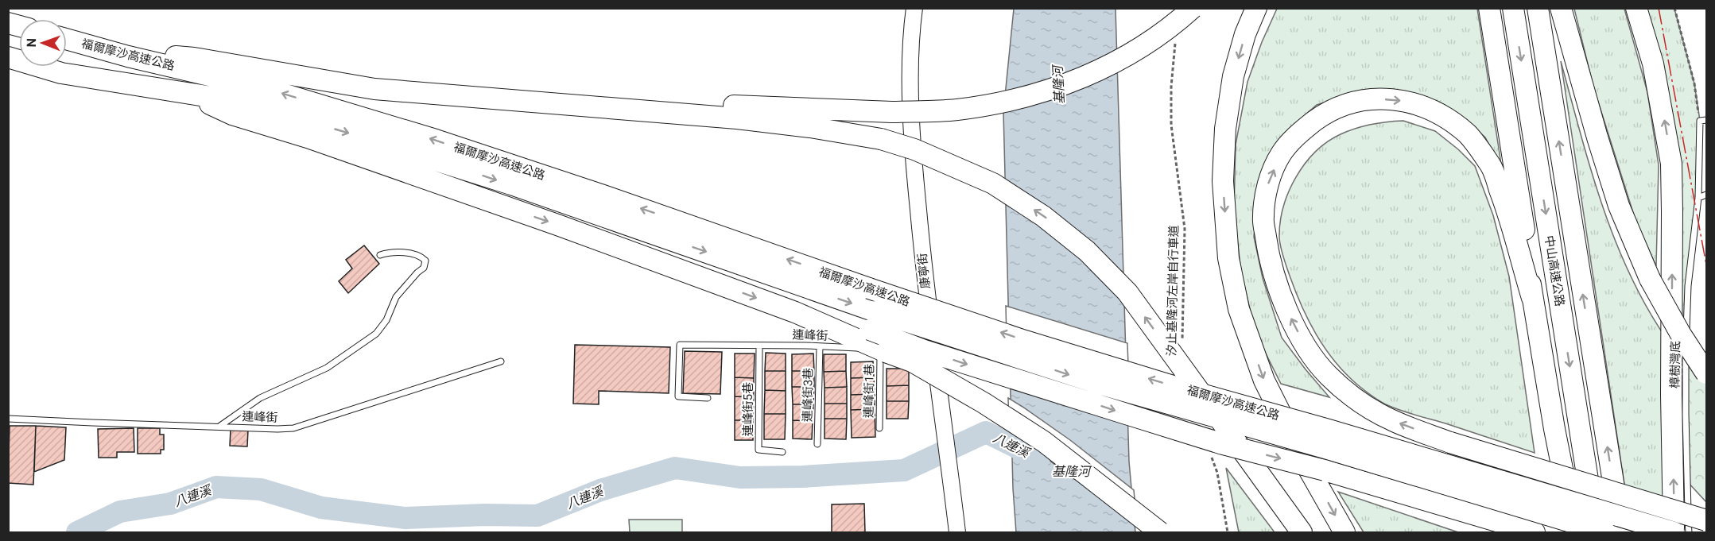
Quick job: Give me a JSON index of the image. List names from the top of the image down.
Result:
{
  "streets": {
    "highway": ["福爾摩沙高速公路", "中山高速公路"],
    "street": ["康寧街"],
    "lane": [
      "連峰街",
      "樟樹灣底",
      "連峰街1巷",
      "連峰街3巷",
      "連峰街5巷"
    ],
    "path": ["汐止基隆河左岸自行車道"]
  },
  "crossings": [
    ["康寧街", "連峰街"],
    ["連峰街", "連峰街1巷"],
    ["連峰街", "連峰街3巷"],
    ["連峰街", "連峰街5巷"]
  ],
  "water": ["基隆河", "八連溪"],
  "north": "left"
}
